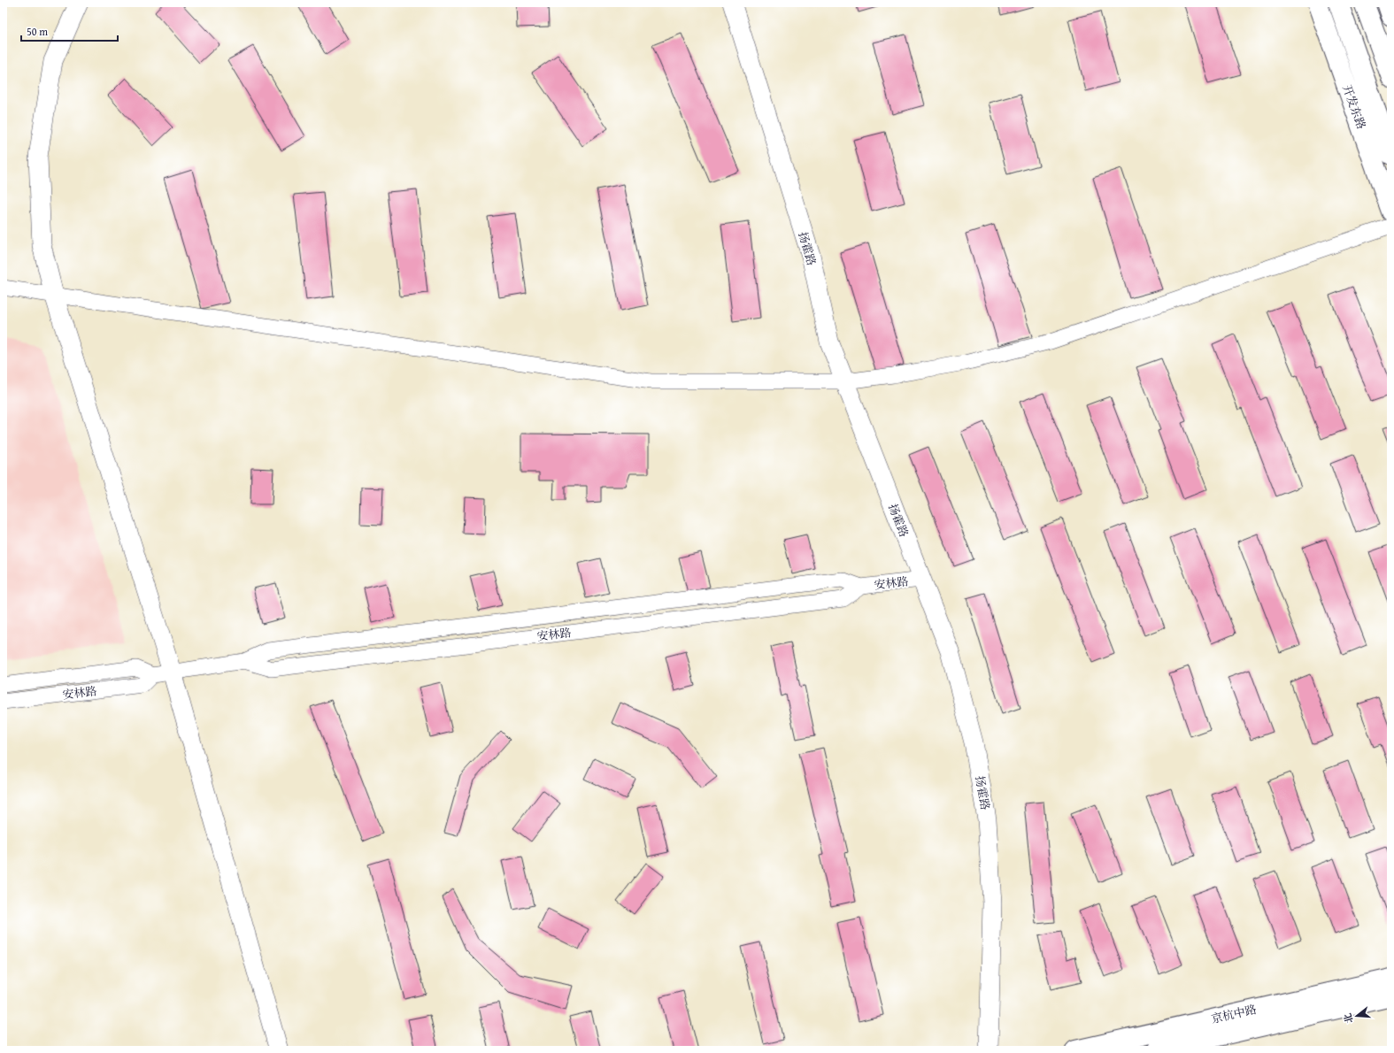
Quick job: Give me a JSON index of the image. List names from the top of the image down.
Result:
{
  "streets": {
    "main road": ["开发东路", "京杭中路"],
    "street": ["扬霍路", "安林路"]
  },
  "crossings": [
    ["扬霍路", "安林路"]
  ],
  "scale_bar": "50 m",
  "north": "left"
}
